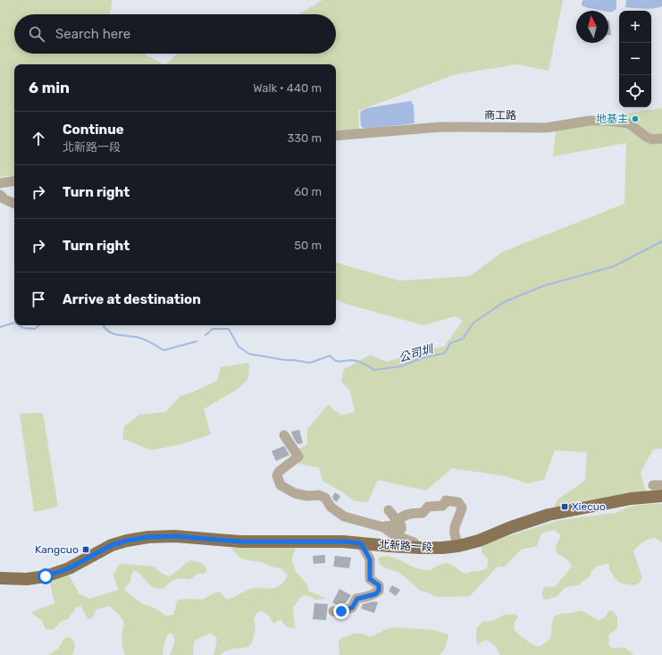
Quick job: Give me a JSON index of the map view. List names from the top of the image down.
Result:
{
  "streets": {
    "main road": ["北新路一段"],
    "street": ["商工路"]
  },
  "water": ["公司圳"],
  "places": {
    "other": ["地基主"],
    "transit": ["Xiecuo", "Kangcuo"]
  },
  "north": "top",
  "page": {
    "map_buttons": ["+", "−"],
    "search": "Search here",
    "heading": ["6 min", "Walk · 440 m"],
    "list": [
      ["Continue", "北新路一段", "330 m"],
      ["Turn right", "60 m"],
      ["Turn right", "50 m"],
      "Arrive at destination"
    ]
  }
}
